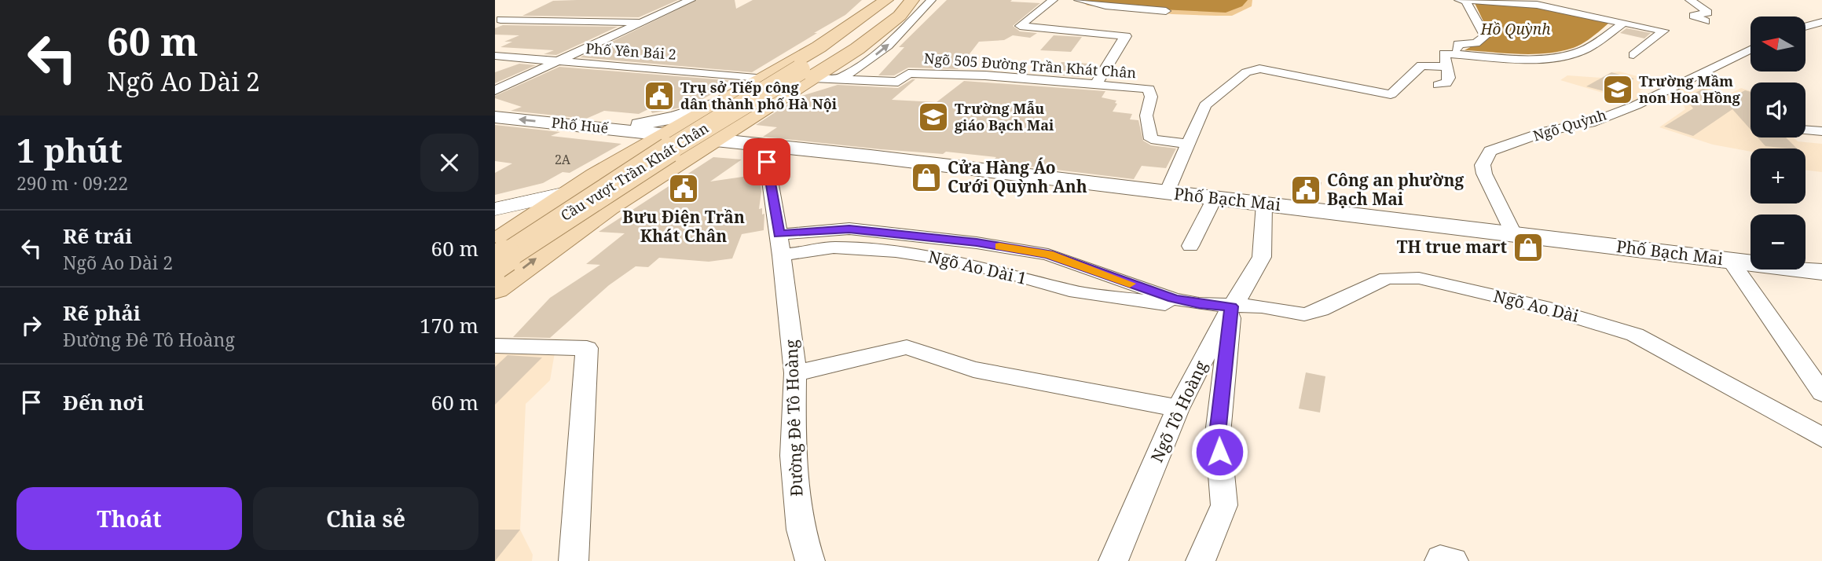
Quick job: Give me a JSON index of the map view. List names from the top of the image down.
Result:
{
  "streets": {
    "main road": ["Phố Huế", "Cầu vượt Trần Khát Chân", "Phố Bạch Mai"],
    "street": [
      "Phố Yên Bái 2",
      "Ngõ 505 Đường Trần Khát Chân",
      "Ngõ Quỳnh",
      "Ngõ Ao Dài 1",
      "Ngõ Ao Dài",
      "Ngõ Tô Hoàng",
      "Đường Đê Tô Hoàng"
    ]
  },
  "crossings": [
    ["Phố Huế", "Phố Bạch Mai"],
    ["Ngõ Quỳnh", "Phố Bạch Mai"],
    ["Phố Bạch Mai", "Ngõ Tô Hoàng"],
    ["Phố Bạch Mai", "Đường Đê Tô Hoàng"],
    ["Ngõ Ao Dài 1", "Ngõ Ao Dài"],
    ["Ngõ Ao Dài 1", "Đường Đê Tô Hoàng"],
    ["Ngõ Ao Dài", "Ngõ Tô Hoàng"],
    ["Ngõ Ao Dài", "Đường Đê Tô Hoàng"]
  ],
  "one_way": ["Phố Huế"],
  "water": ["Hồ Quỳnh"],
  "places": {
    "school or university": ["Trường Mầm non Hoa Hồng", "Trường Mẫu giáo Bạch Mai"],
    "public building": ["Trụ sở Tiếp công dân thành phố Hà Nội", "Bưu Điện Trần Khát Chân", "Công an phường Bạch Mai"],
    "shop": ["Cửa Hàng Áo Cưới Quỳnh Anh", "TH true mart"]
  },
  "house_numbers": ["2A"],
  "north": "left",
  "page": {
    "turn": ["60 m", "Ngõ Ao Dài 2"],
    "map_buttons": ["+", "−"],
    "heading": ["1 phút", "290 m · 09:22"],
    "list": [
      {
        "name": "Rẽ trái",
        "note": "Ngõ Ao Dài 2",
        "value": "60 m"
      },
      {
        "name": "Rẽ phải",
        "note": "Đường Đê Tô Hoàng",
        "value": "170 m"
      },
      {
        "name": "Đến nơi",
        "value": "60 m"
      }
    ],
    "buttons": ["Thoát", "Chia sẻ"]
  }
}
